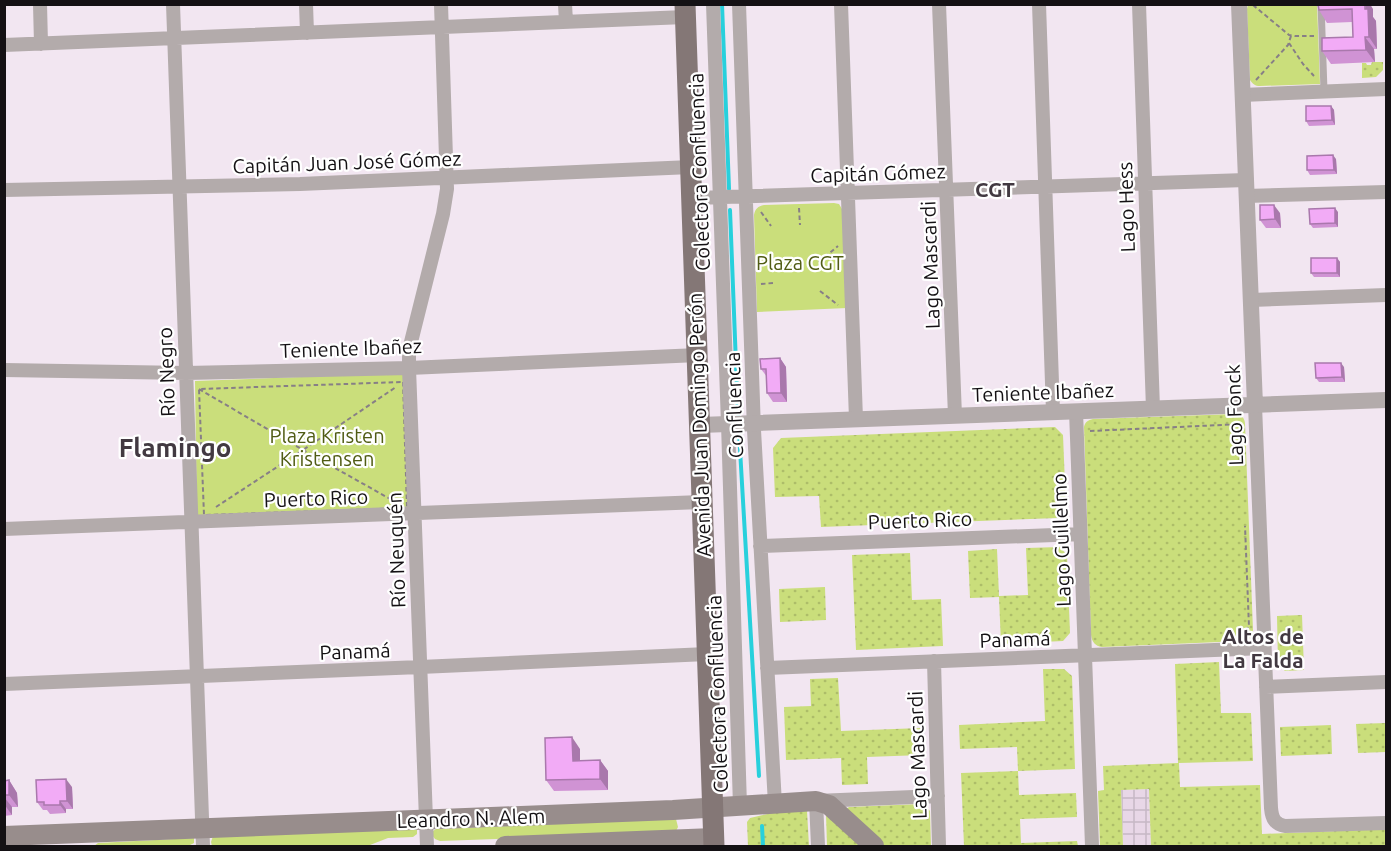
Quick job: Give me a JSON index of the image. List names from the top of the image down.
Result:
{
  "streets": {
    "main road": ["Avenida Juan Domingo Perón", "Leandro N. Alem"],
    "street": [
      "Capitán Juan José Gómez",
      "Colectora Confluencia",
      "Capitán Gómez",
      "Lago Hess",
      "Lago Mascardi",
      "Teniente Ibañez",
      "Río Negro",
      "Confluencia",
      "Lago Fonck",
      "Puerto Rico",
      "Lago Guillelmo",
      "Río Neuquén",
      "Panamá"
    ]
  },
  "crossings": [
    ["Capitán Juan José Gómez", "Río Negro"],
    ["Capitán Juan José Gómez", "Avenida Juan Domingo Perón"],
    ["Capitán Juan José Gómez", "Río Neuquén"],
    ["Colectora Confluencia", "Capitán Gómez"],
    ["Colectora Confluencia", "Teniente Ibañez"],
    ["Colectora Confluencia", "Leandro N. Alem"],
    ["Capitán Gómez", "Lago Hess"],
    ["Capitán Gómez", "Lago Mascardi"],
    ["Capitán Gómez", "Confluencia"],
    ["Capitán Gómez", "Lago Fonck"],
    ["Capitán Gómez", "Avenida Juan Domingo Perón"],
    ["Lago Hess", "Teniente Ibañez"],
    ["Lago Mascardi", "Teniente Ibañez"],
    ["Lago Mascardi", "Panamá"],
    ["Lago Mascardi", "Leandro N. Alem"],
    ["Teniente Ibañez", "Río Negro"],
    ["Teniente Ibañez", "Confluencia"],
    ["Teniente Ibañez", "Lago Fonck"],
    ["Teniente Ibañez", "Avenida Juan Domingo Perón"],
    ["Teniente Ibañez", "Lago Guillelmo"],
    ["Teniente Ibañez", "Río Neuquén"],
    ["Río Negro", "Puerto Rico"],
    ["Río Negro", "Panamá"],
    ["Río Negro", "Leandro N. Alem"],
    ["Confluencia", "Puerto Rico"],
    ["Confluencia", "Panamá"],
    ["Confluencia", "Leandro N. Alem"],
    ["Lago Fonck", "Panamá"],
    ["Avenida Juan Domingo Perón", "Puerto Rico"],
    ["Avenida Juan Domingo Perón", "Panamá"],
    ["Avenida Juan Domingo Perón", "Leandro N. Alem"],
    ["Puerto Rico", "Lago Guillelmo"],
    ["Puerto Rico", "Río Neuquén"],
    ["Lago Guillelmo", "Panamá"],
    ["Río Neuquén", "Panamá"],
    ["Río Neuquén", "Leandro N. Alem"]
  ],
  "districts": ["CGT", "Flamingo", "Altos de La Falda"],
  "parks": ["Plaza CGT", "Plaza Kristen Kristensen"]
}
